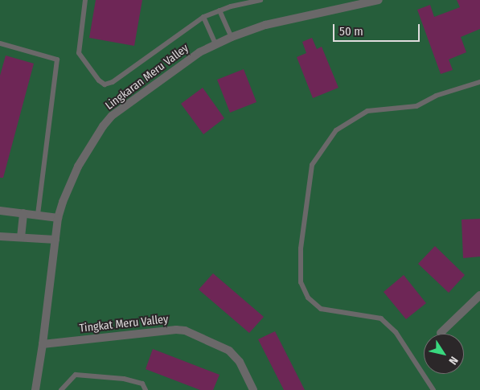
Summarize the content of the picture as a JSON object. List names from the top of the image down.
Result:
{
  "streets": {
    "street": ["Lingkaran Meru Valley", "Tingkat Meru Valley"]
  },
  "crossings": [
    ["Lingkaran Meru Valley", "Tingkat Meru Valley"]
  ],
  "scale_bar": "50 m",
  "north": "bottom right"
}
